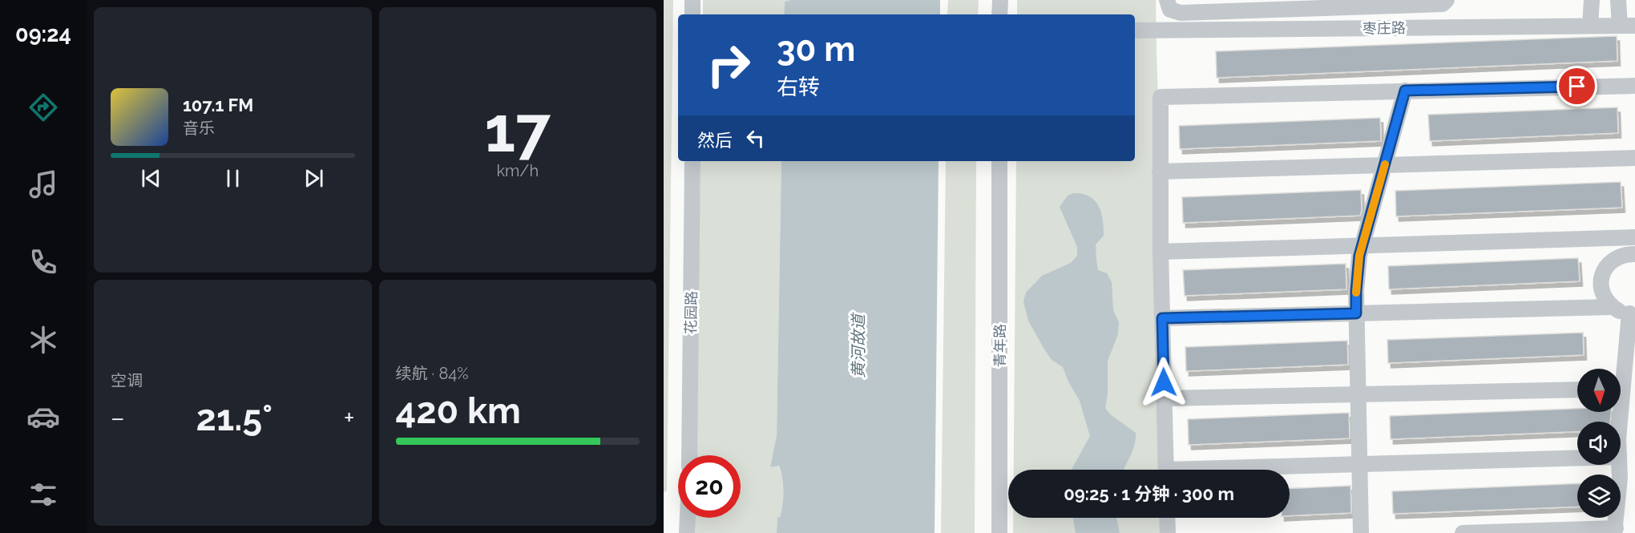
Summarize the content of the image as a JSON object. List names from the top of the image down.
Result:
{
  "streets": {
    "street": ["枣庄路", "花园路", "青年路"]
  },
  "water": ["黄河故道"],
  "north": "bottom",
  "page": {
    "tabs": "09:24",
    "tile": [
      ["17", "km/h"],
      "空调",
      ["续航 · 84%", "420 km"]
    ],
    "turn": ["30 m", "右转"],
    "song": ["107.1 FM", "音乐"],
    "then": "然后",
    "heat": ["−", "21.5°", "+"],
    "limit": "20",
    "trip": "09:25 · 1 分钟 · 300 m"
  }
}
